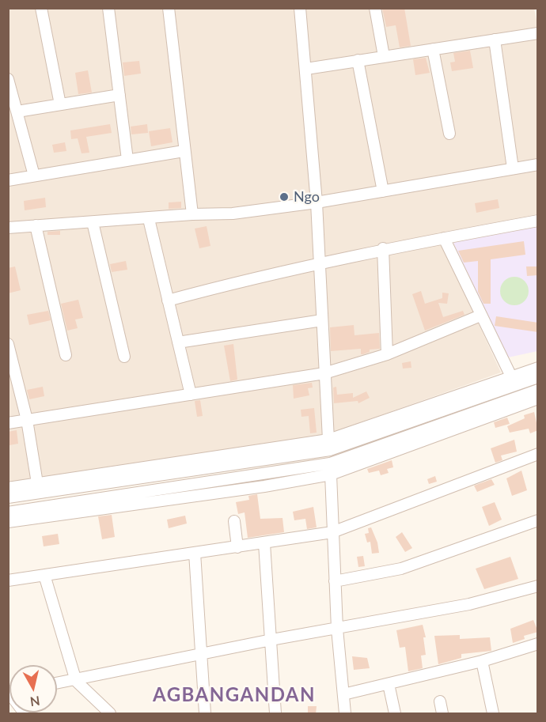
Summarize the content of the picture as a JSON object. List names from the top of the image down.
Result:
{
  "districts": ["AGBANGANDAN"],
  "places": ["Ngo"],
  "north": "bottom"
}
